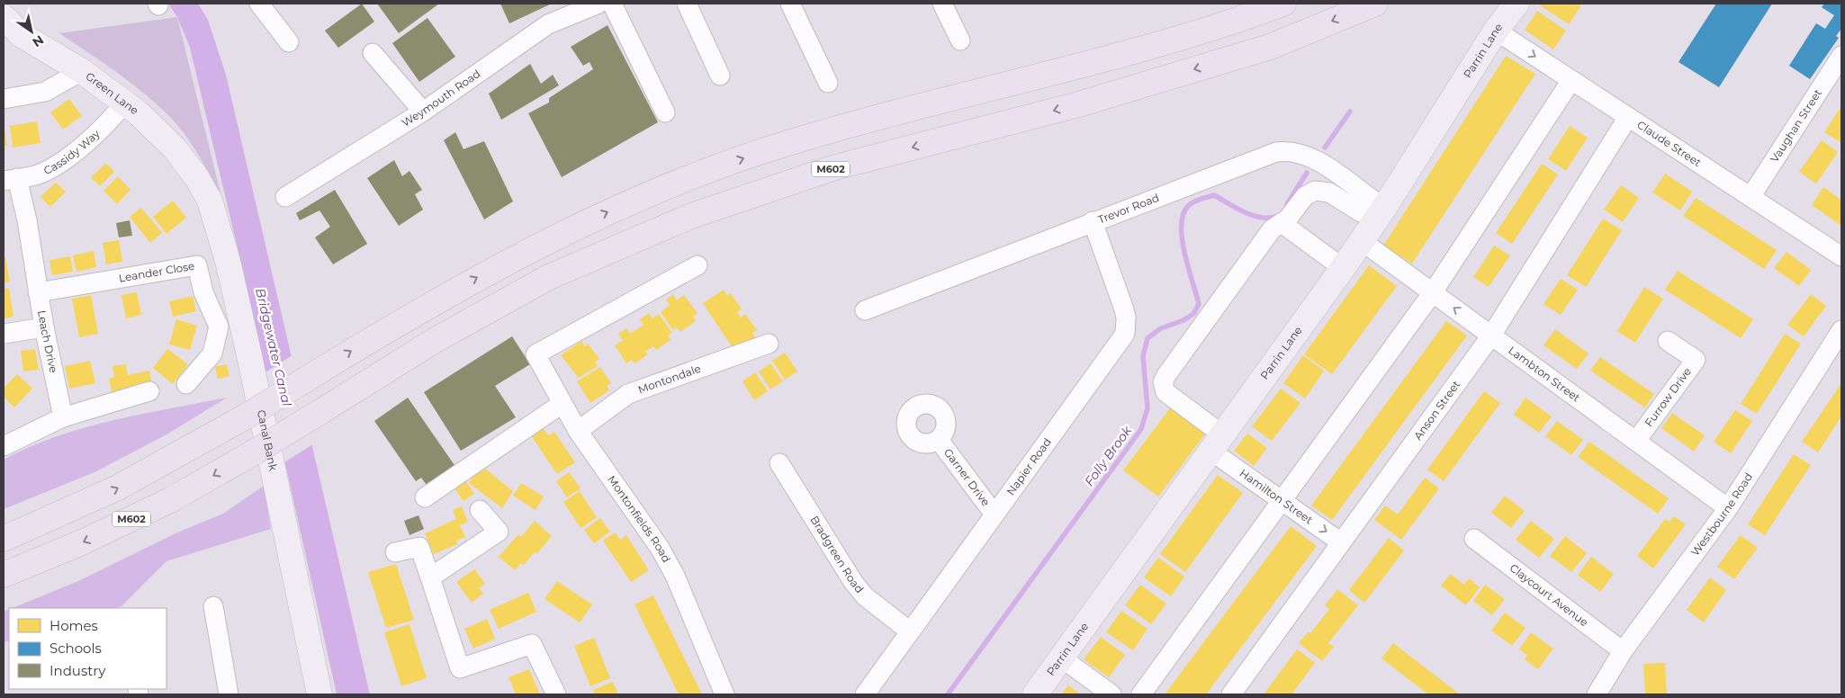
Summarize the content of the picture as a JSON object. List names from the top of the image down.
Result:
{
  "streets": {
    "highway": ["M602"],
    "main road": ["Parrin Lane", "Green Lane", "Canal Bank"],
    "street": [
      "Weymouth Road",
      "Vaughan Street",
      "Claude Street",
      "Cassidy Way",
      "Trevor Road",
      "Leander Close",
      "Leach Drive",
      "Lambton Street",
      "Montondale",
      "Furrow Drive",
      "Anson Street",
      "Napier Road",
      "Garner Drive",
      "Hamilton Street",
      "Westbourne Road",
      "Montonfields Road",
      "Bradgreen Road",
      "Claycourt Avenue"
    ]
  },
  "crossings": [
    ["Parrin Lane", "Claude Street"],
    ["Parrin Lane", "Trevor Road"],
    ["Parrin Lane", "Lambton Street"],
    ["Parrin Lane", "Hamilton Street"],
    ["Green Lane", "Cassidy Way"],
    ["Green Lane", "Canal Bank"],
    ["Vaughan Street", "Claude Street"],
    ["Claude Street", "Anson Street"],
    ["Cassidy Way", "Leach Drive"],
    ["Trevor Road", "Napier Road"],
    ["Leander Close", "Leach Drive"],
    ["Lambton Street", "Furrow Drive"],
    ["Lambton Street", "Anson Street"],
    ["Lambton Street", "Westbourne Road"],
    ["Montondale", "Montonfields Road"],
    ["Anson Street", "Hamilton Street"],
    ["Napier Road", "Garner Drive"],
    ["Napier Road", "Bradgreen Road"],
    ["Westbourne Road", "Claycourt Avenue"]
  ],
  "water": ["Bridgewater Canal", "Folly Brook"],
  "legend": ["Homes", "Schools", "Industry"],
  "north": "bottom right"
}
